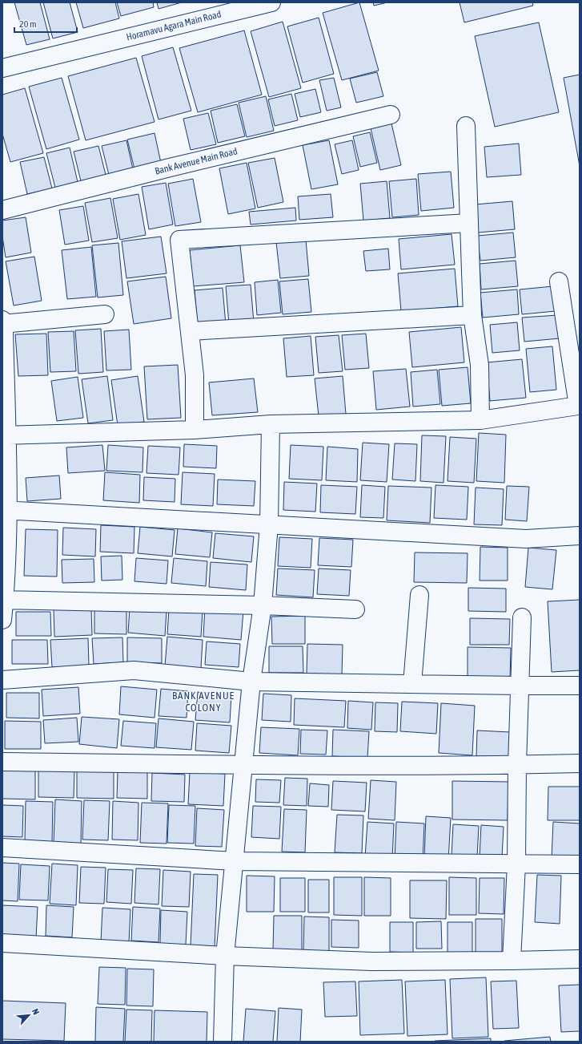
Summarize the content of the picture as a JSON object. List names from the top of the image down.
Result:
{
  "streets": {
    "street": ["Horamavu Agara Main Road", "Bank Avenue Main Road"]
  },
  "districts": ["BANK AVENUE COLONY"],
  "scale_bar": "20 m",
  "north": "top right"
}
